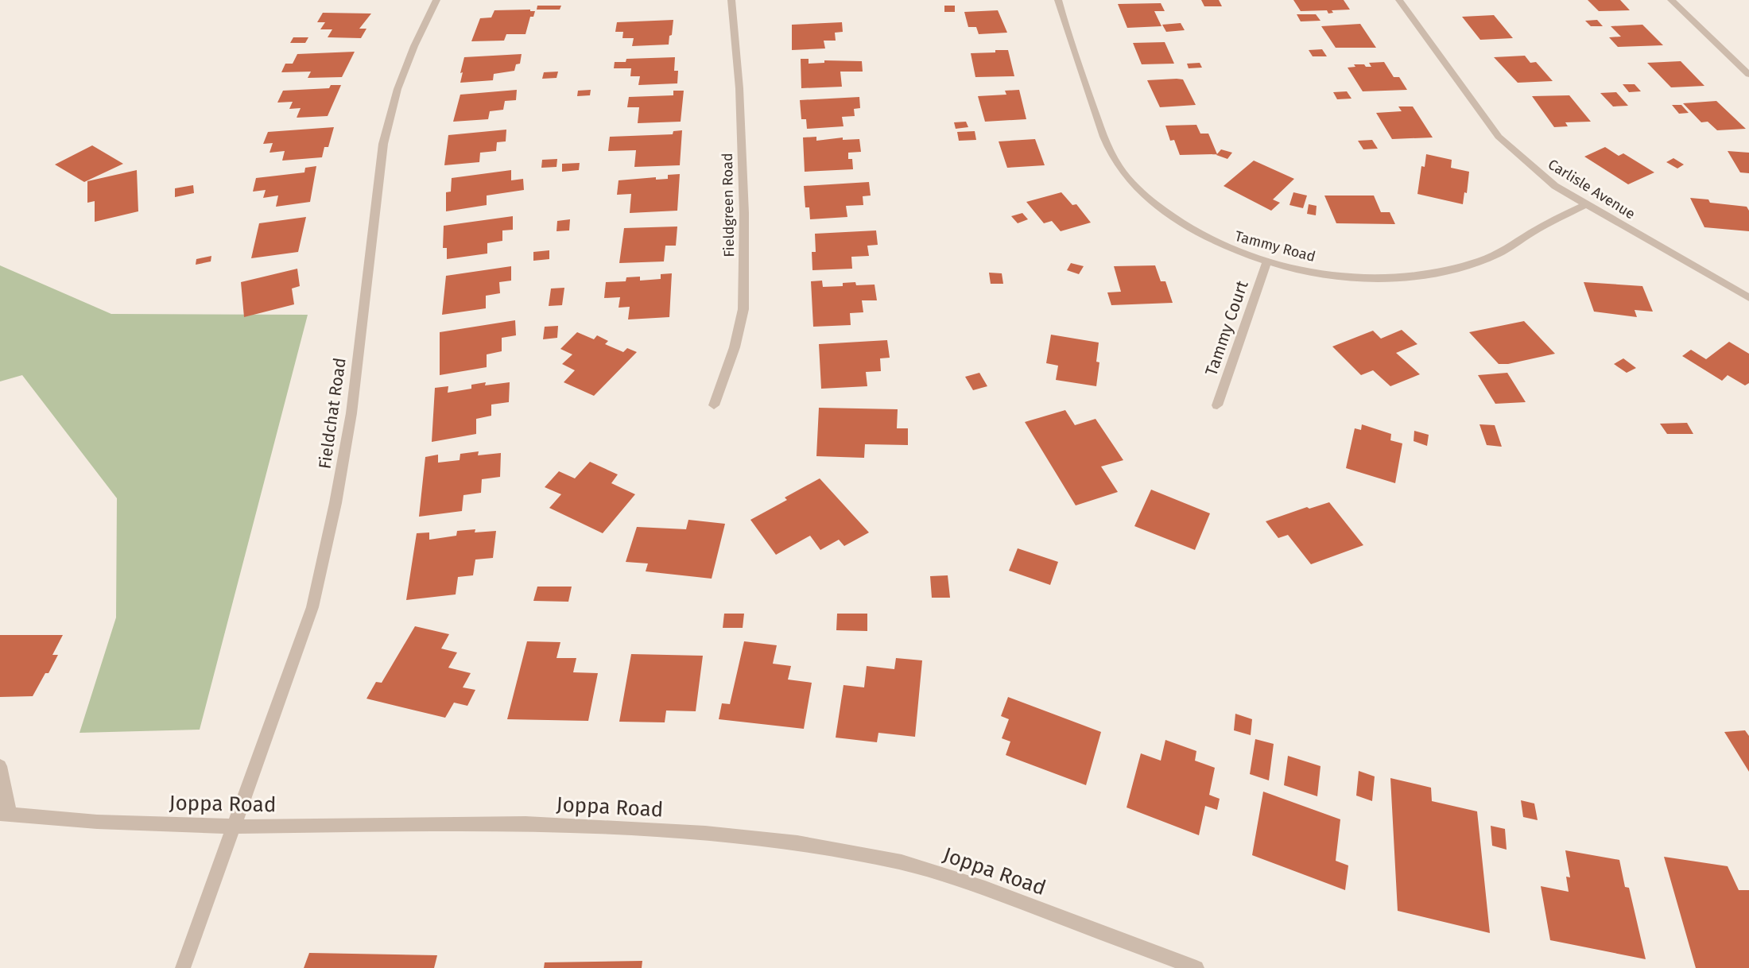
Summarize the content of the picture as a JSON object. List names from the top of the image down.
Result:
{
  "streets": {
    "street": [
      "Carlisle Avenue",
      "Fieldgreen Road",
      "Tammy Road",
      "Tammy Court",
      "Fieldchat Road",
      "Joppa Road"
    ]
  },
  "crossings": [
    ["Carlisle Avenue", "Tammy Road"],
    ["Tammy Road", "Tammy Court"],
    ["Fieldchat Road", "Joppa Road"]
  ]
}
